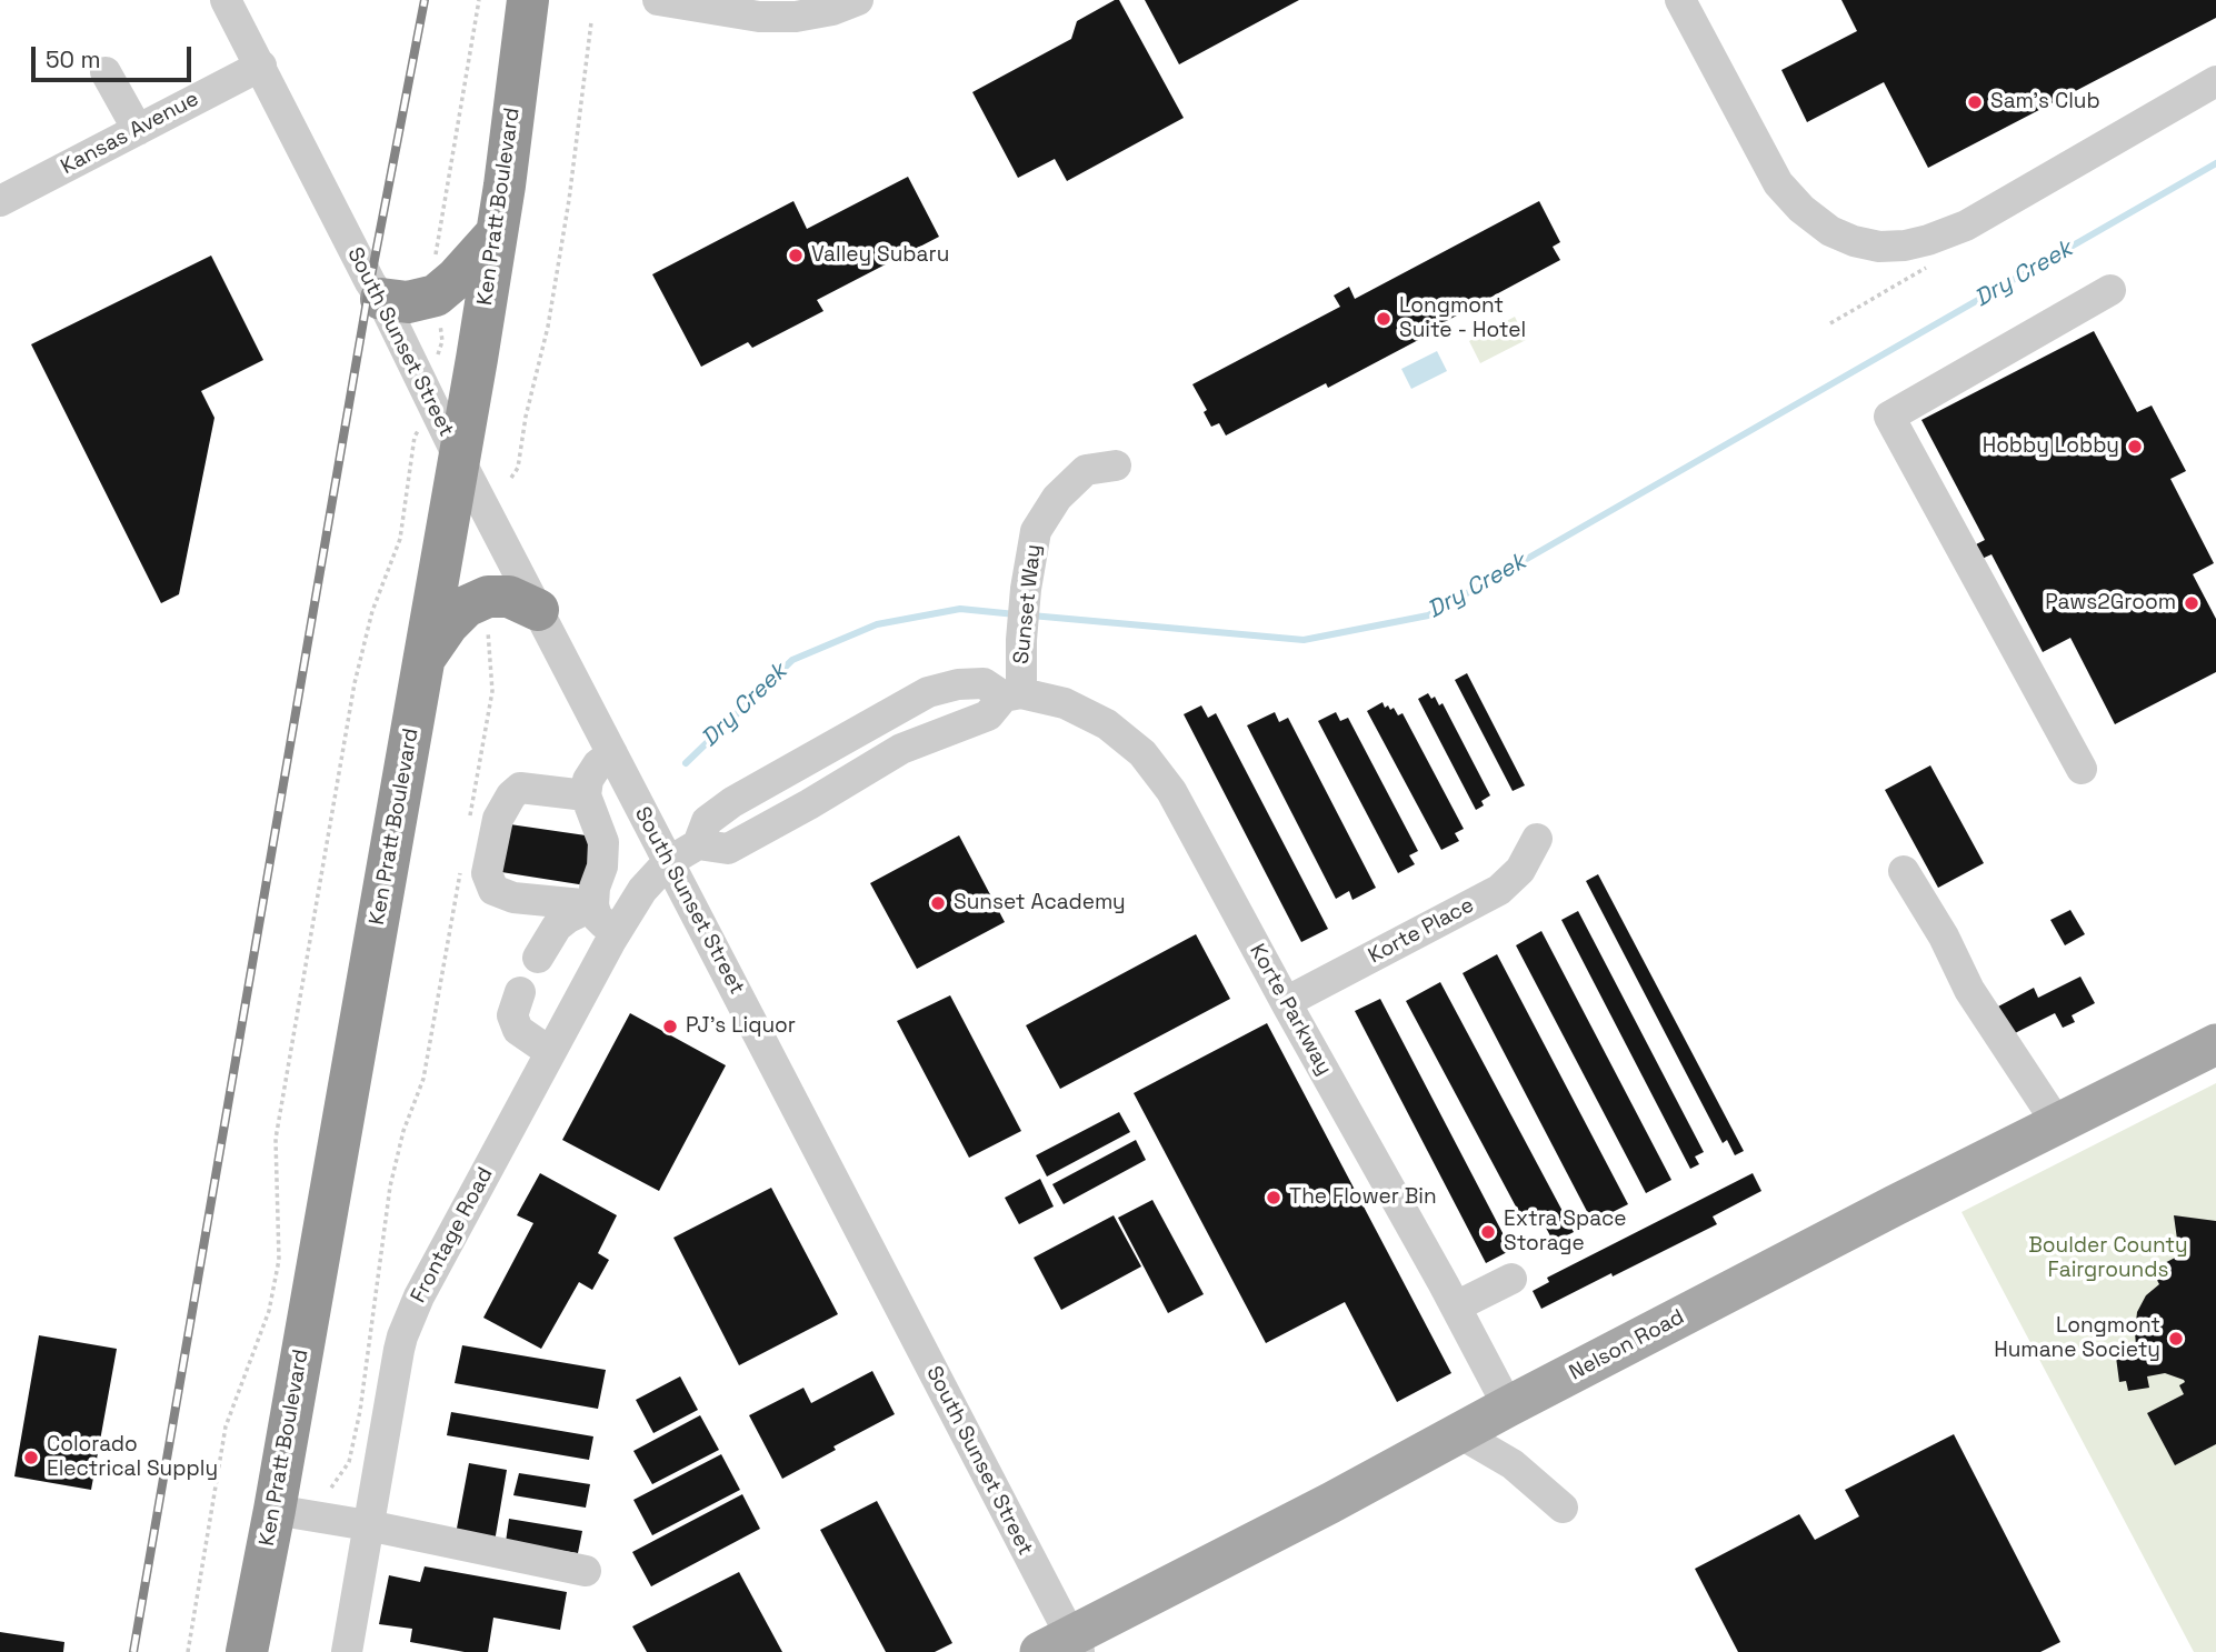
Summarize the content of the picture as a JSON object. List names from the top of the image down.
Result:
{
  "streets": {
    "highway": ["Ken Pratt Boulevard"],
    "main road": ["Nelson Road"],
    "street": [
      "Kansas Avenue",
      "South Sunset Street",
      "Sunset Way",
      "Korte Place",
      "Korte Parkway",
      "Frontage Road"
    ]
  },
  "crossings": [
    ["Kansas Avenue", "South Sunset Street"],
    ["Ken Pratt Boulevard", "South Sunset Street"],
    ["South Sunset Street", "Korte Parkway"],
    ["South Sunset Street", "Frontage Road"],
    ["South Sunset Street", "Nelson Road"],
    ["Sunset Way", "Korte Parkway"],
    ["Korte Place", "Korte Parkway"],
    ["Korte Parkway", "Frontage Road"],
    ["Korte Parkway", "Nelson Road"]
  ],
  "water": ["Dry Creek"],
  "parks": ["Boulder County Fairgrounds"],
  "places": [
    "Sam's Club",
    "Valley Subaru",
    "Longmont Suite - Hotel",
    "Hobby Lobby",
    "Paws2Groom",
    "Sunset Academy",
    "PJ's Liquor",
    "The Flower Bin",
    "Extra Space Storage",
    "Longmont Humane Society",
    "Colorado Electrical Supply"
  ],
  "scale_bar": "50 m"
}
